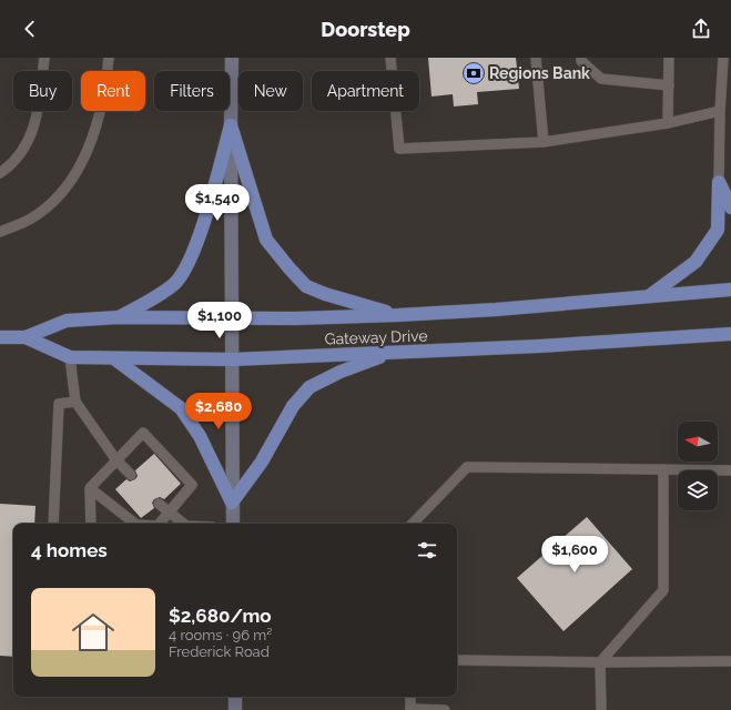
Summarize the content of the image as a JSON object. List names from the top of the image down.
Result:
{
  "streets": {
    "highway": ["Gateway Drive"]
  },
  "places": {
    "bank": ["Regions Bank"]
  },
  "north": "left",
  "page": {
    "header": "Doorstep",
    "chip": [
      "Buy",
      "Rent",
      "Filters",
      "New",
      "Apartment"
    ],
    "price": [
      "$1,540",
      "$1,100",
      "$2,680",
      "$1,600"
    ],
    "heading": "4 homes",
    "list": [
      {
        "name": "$2,680/mo",
        "note": "4 rooms · 96 m² · Frederick Road"
      }
    ]
  }
}
